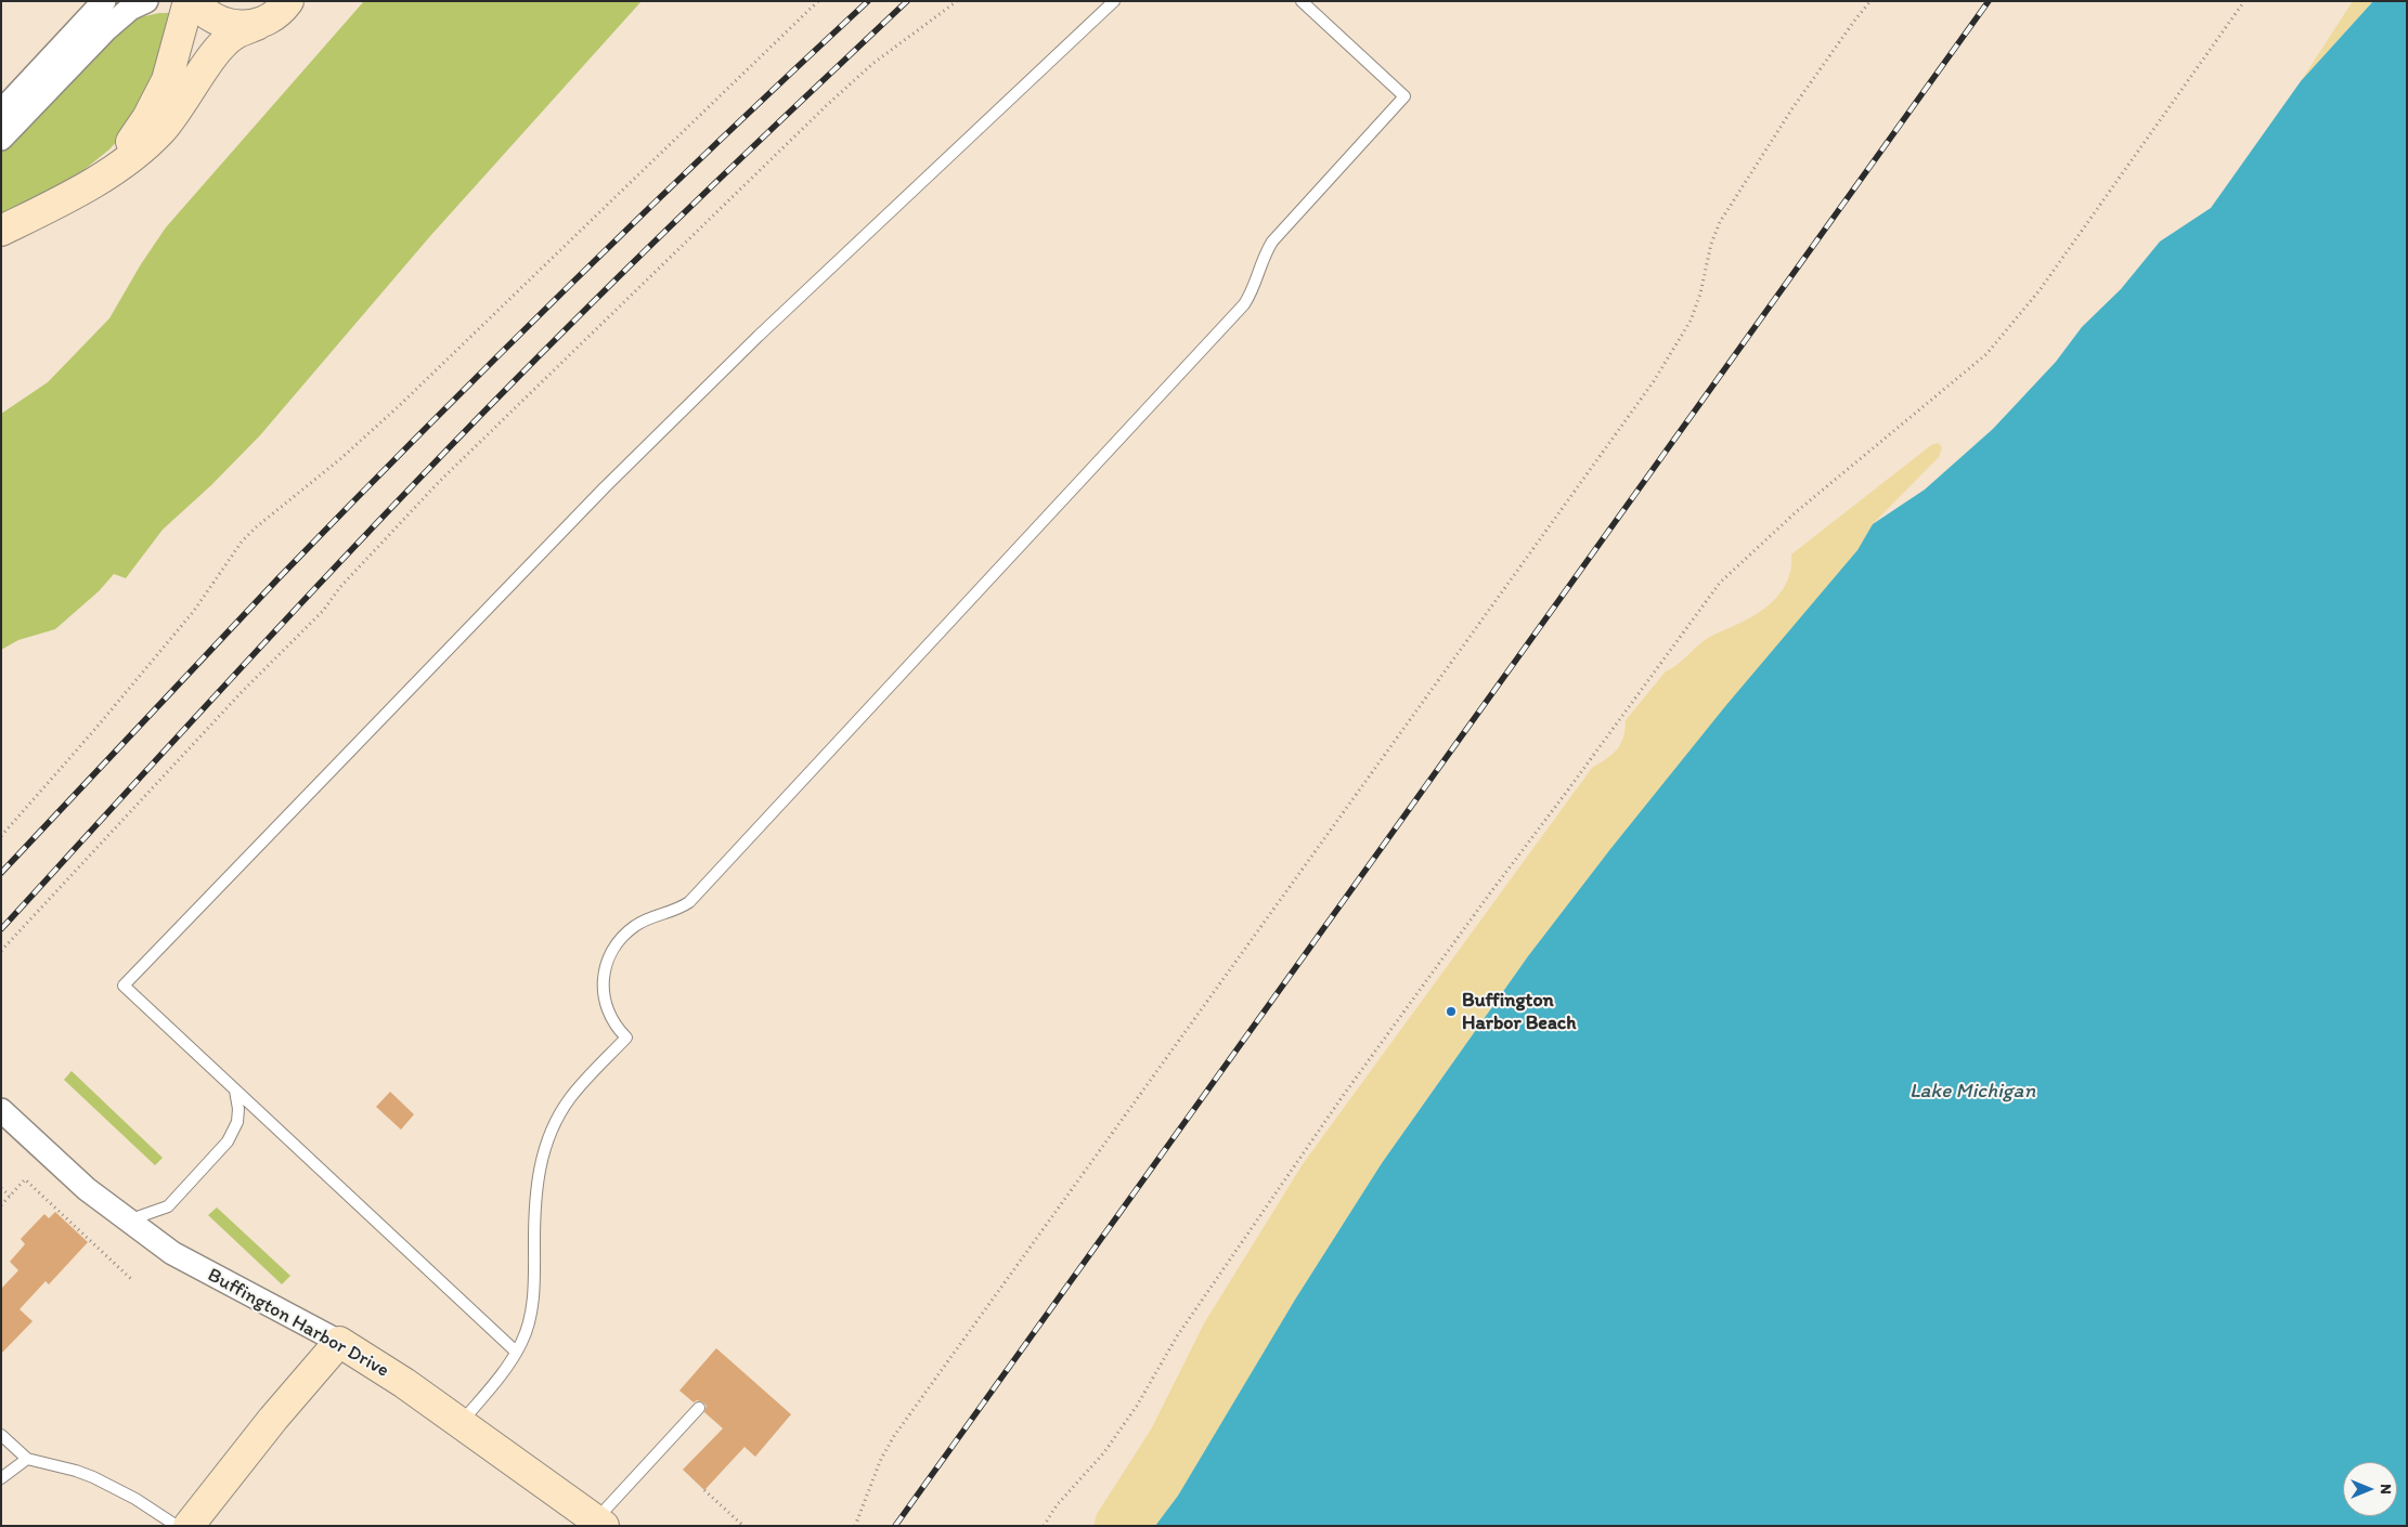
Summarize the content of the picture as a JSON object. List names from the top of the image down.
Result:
{
  "streets": {
    "street": ["Buffington Harbor Drive"]
  },
  "water": ["Lake Michigan"],
  "places": ["Buffington Harbor Beach"],
  "north": "right"
}
